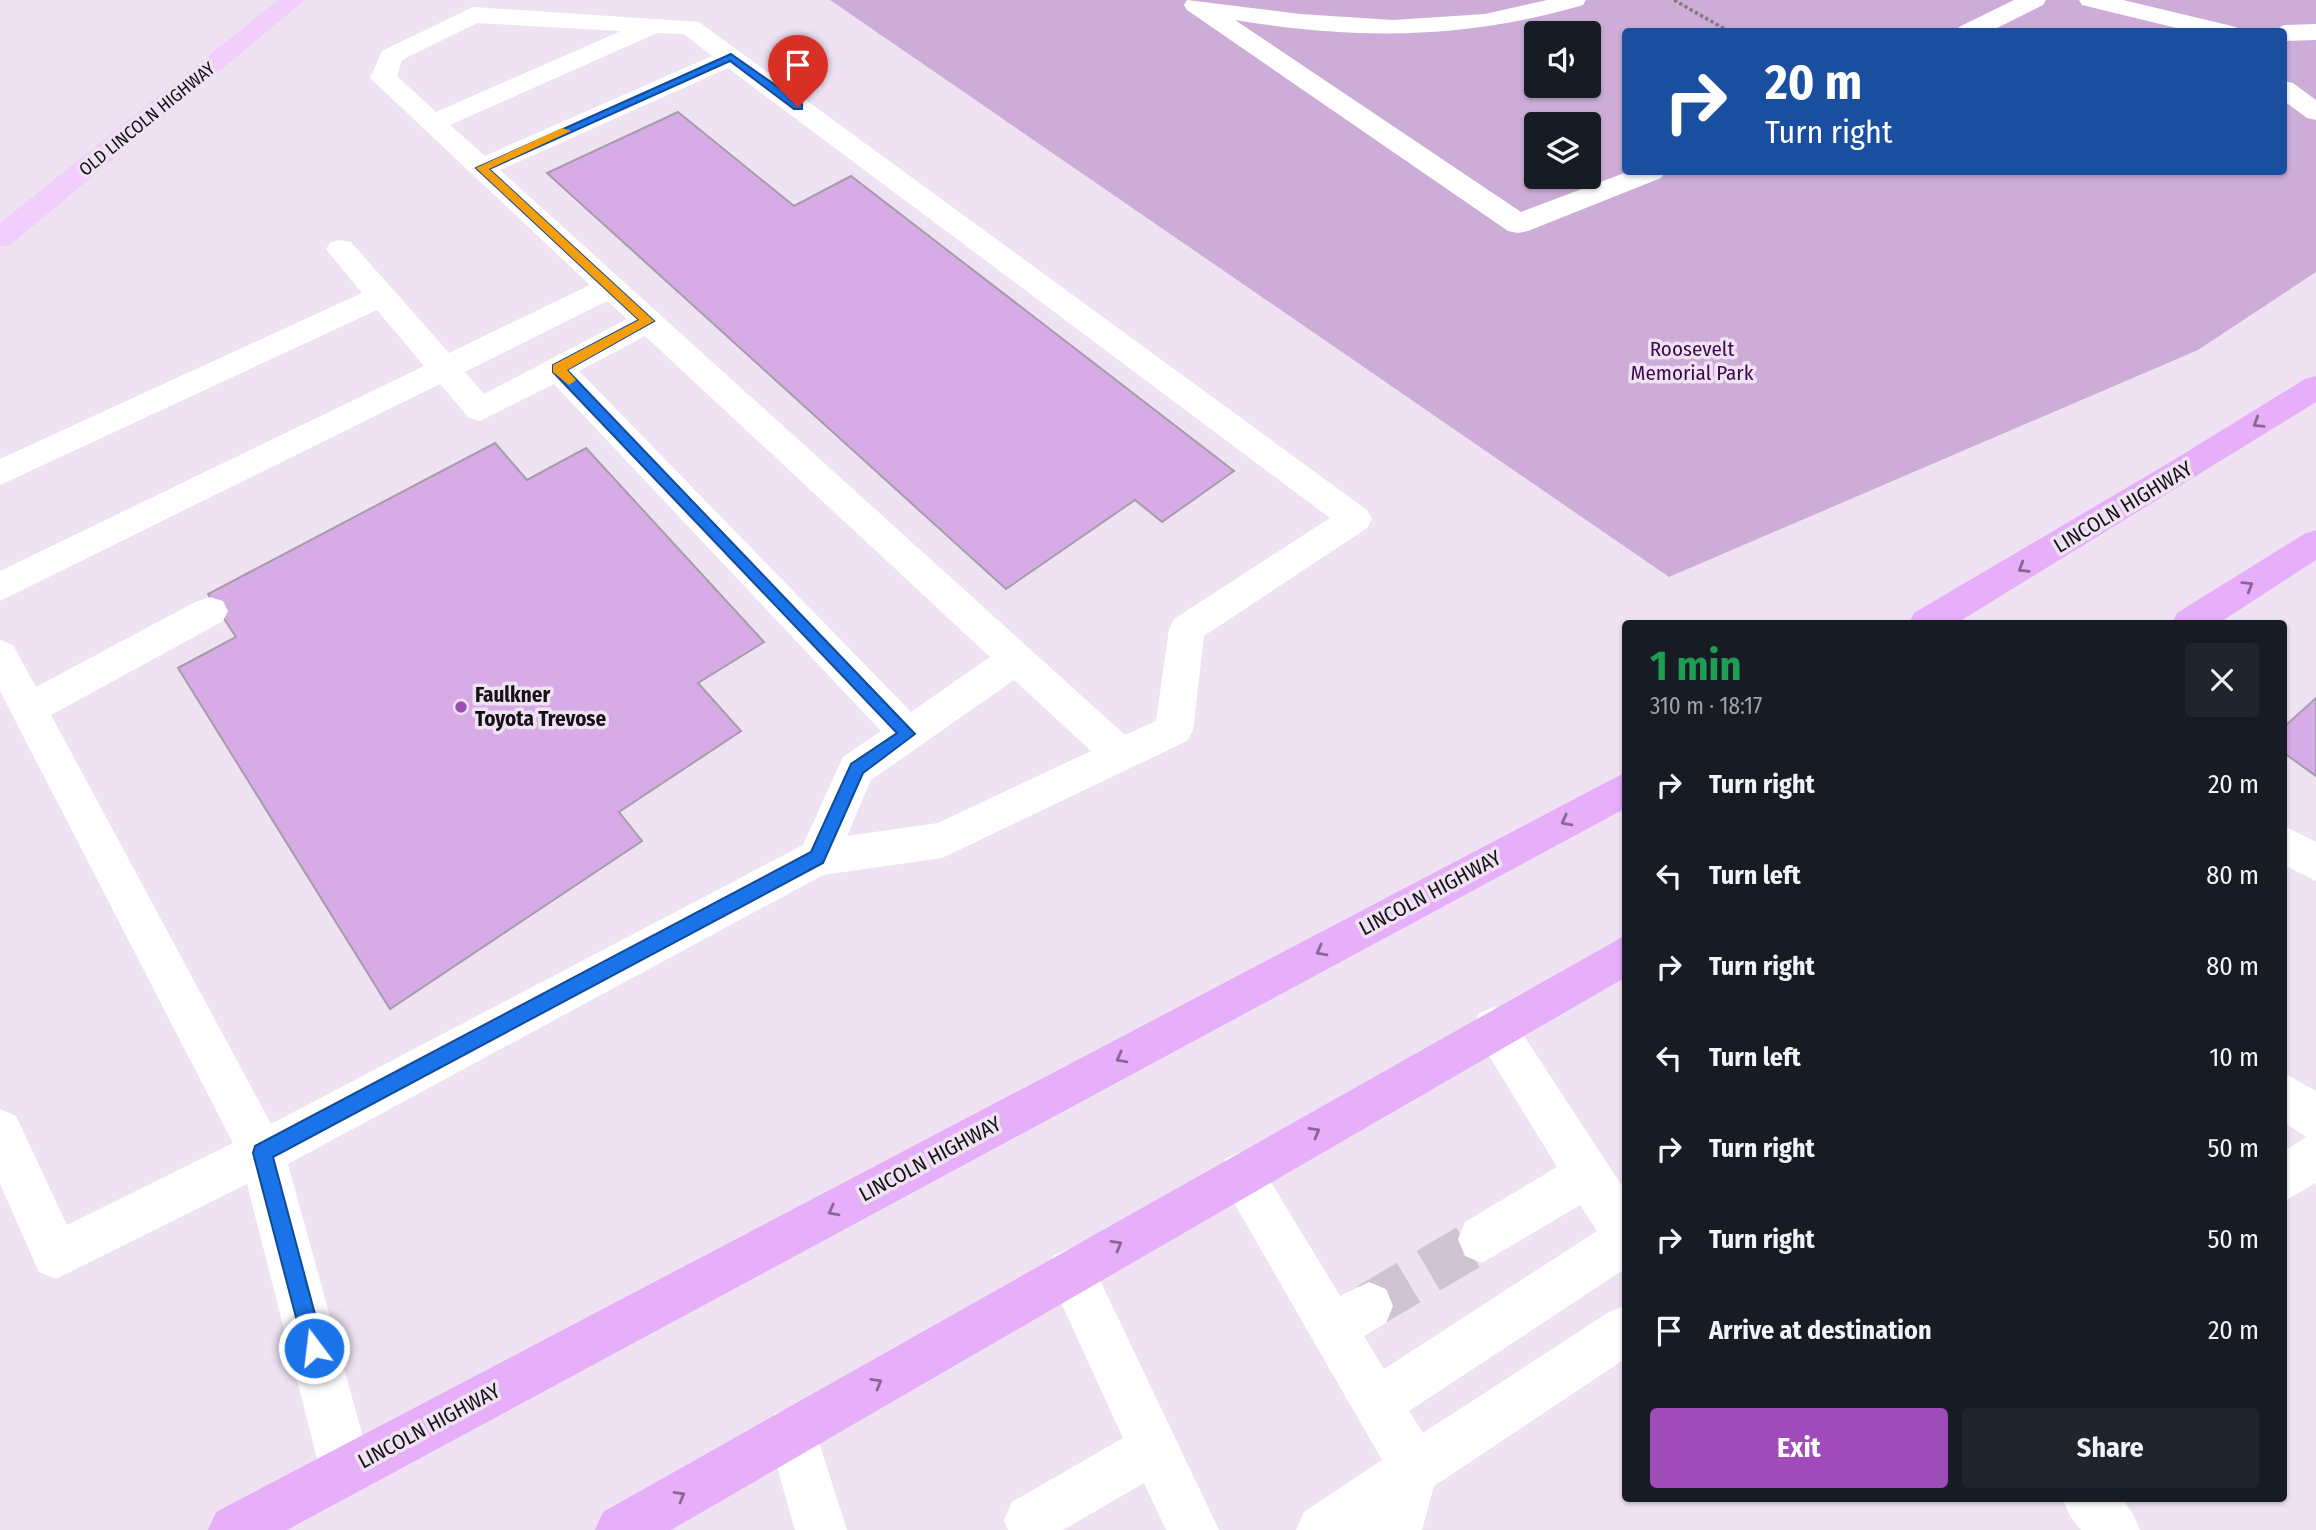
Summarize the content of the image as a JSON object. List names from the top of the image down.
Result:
{
  "streets": {
    "highway": ["LINCOLN HIGHWAY"],
    "main road": ["OLD LINCOLN HIGHWAY"]
  },
  "parks": ["Roosevelt Memorial Park"],
  "places": ["Faulkner Toyota Trevose"],
  "page": {
    "turn": ["20 m", "Turn right"],
    "heading": ["1 min", "310 m · 18:17"],
    "list": [
      {
        "name": "Turn right",
        "value": "20 m"
      },
      {
        "name": "Turn left",
        "value": "80 m"
      },
      {
        "name": "Turn right",
        "value": "80 m"
      },
      {
        "name": "Turn left",
        "value": "10 m"
      },
      {
        "name": "Turn right",
        "value": "50 m"
      },
      {
        "name": "Turn right",
        "value": "50 m"
      },
      {
        "name": "Arrive at destination",
        "value": "20 m"
      }
    ],
    "buttons": ["Exit", "Share"]
  }
}
